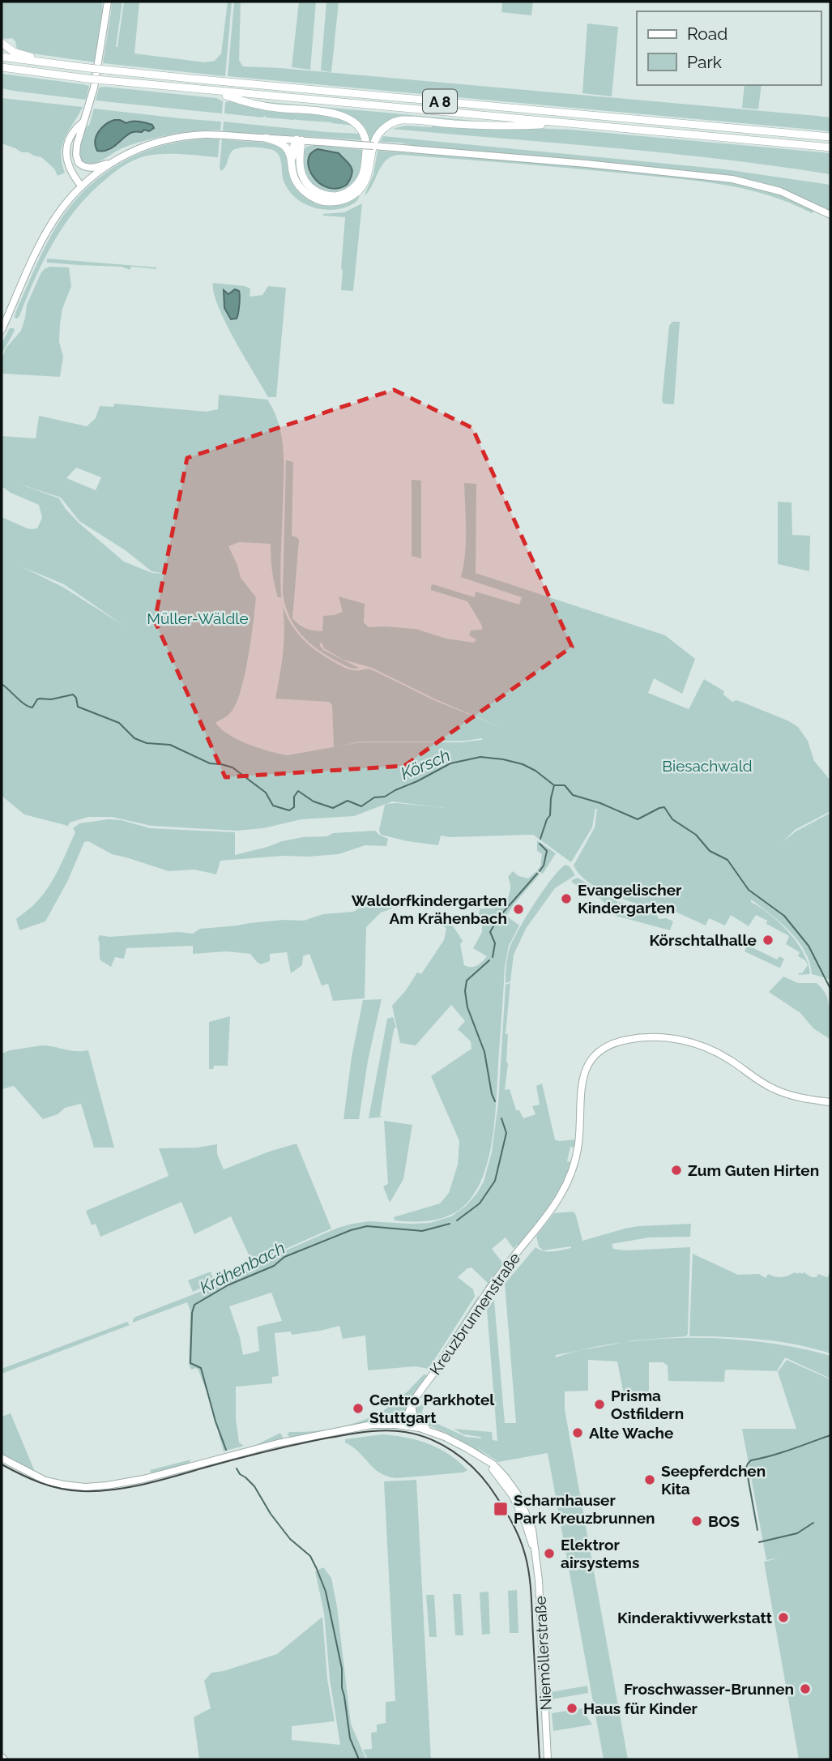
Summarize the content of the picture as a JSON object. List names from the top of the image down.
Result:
{
  "streets": {
    "highway": ["A 8"],
    "main road": ["Kreuzbrunnenstraße", "Niemöllerstraße"]
  },
  "crossings": [
    ["Kreuzbrunnenstraße", "Niemöllerstraße"]
  ],
  "water": ["Körsch", "Krähenbach"],
  "parks": ["Müller-Wäldle", "Biesachwald"],
  "places": {
    "other": [
      "Evangelischer Kindergarten",
      "Waldorfkindergarten Am Krähenbach",
      "Körschtalhalle",
      "Zum Guten Hirten",
      "Prisma Ostfildern",
      "Centro Parkhotel Stuttgart",
      "Alte Wache",
      "Seepferdchen Kita",
      "BOS",
      "Elektror airsystems",
      "Kinderaktivwerkstatt",
      "Froschwasser-Brunnen",
      "Haus für Kinder"
    ],
    "transit": ["Scharnhauser Park Kreuzbrunnen"]
  },
  "legend": ["Road", "Park"]
}
